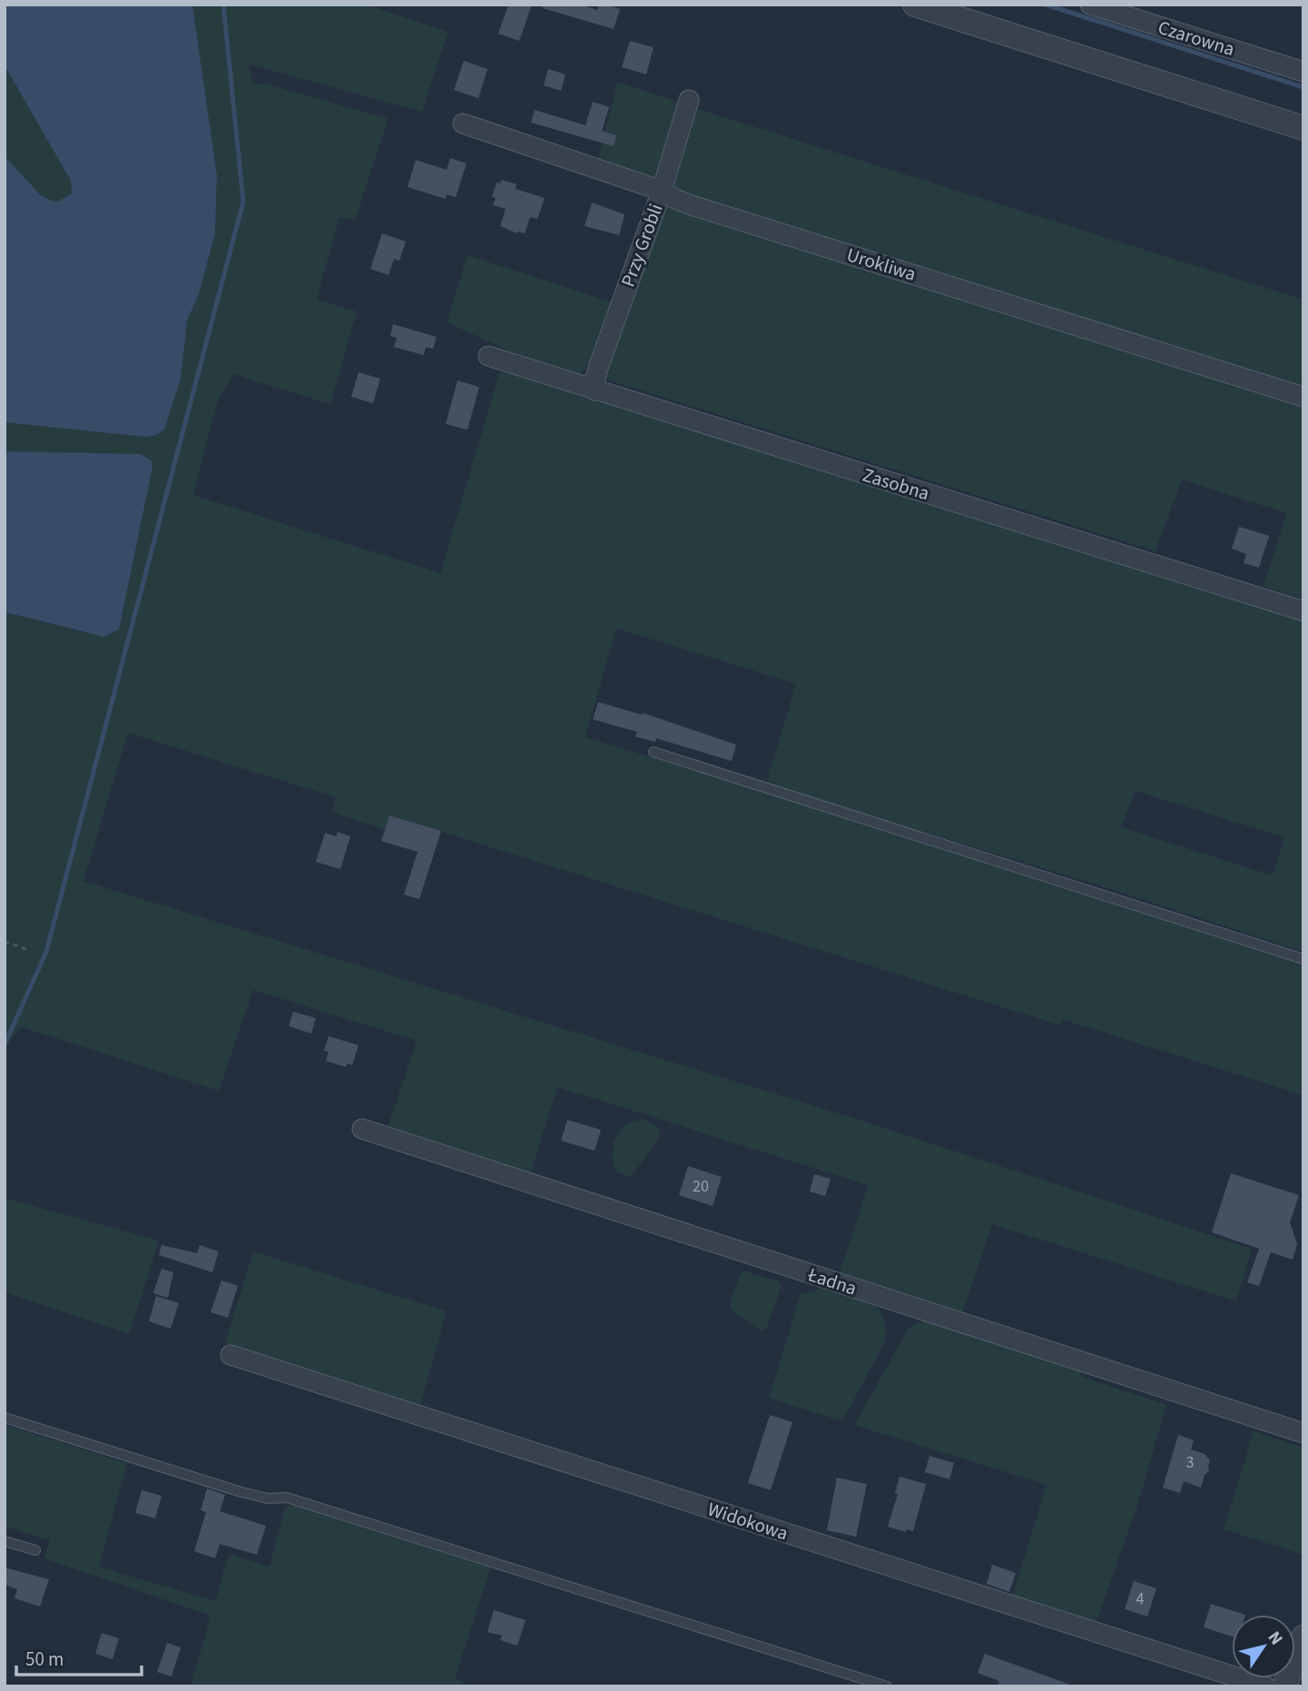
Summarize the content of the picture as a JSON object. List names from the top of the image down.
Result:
{
  "streets": {
    "street": [
      "Czarowna",
      "Przy Grobli",
      "Urokliwa",
      "Zasobna",
      "Ładna",
      "Widokowa"
    ]
  },
  "crossings": [
    ["Przy Grobli", "Urokliwa"],
    ["Przy Grobli", "Zasobna"]
  ],
  "house_numbers": ["20", "3", "4"],
  "scale_bar": "50 m",
  "north": "top right"
}
